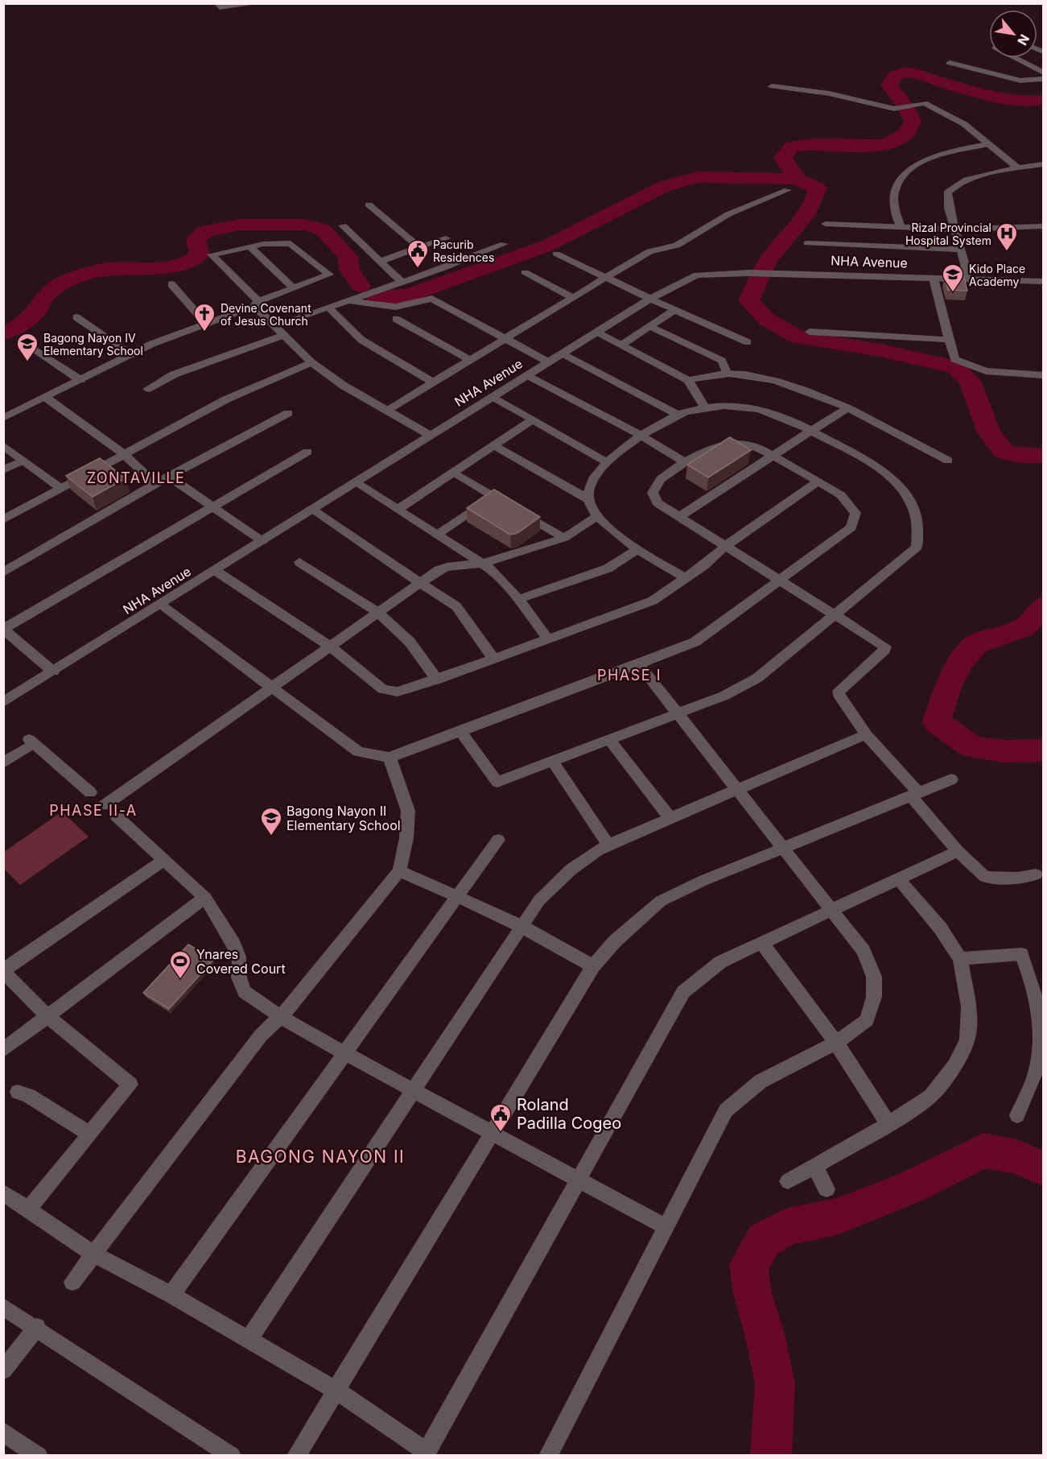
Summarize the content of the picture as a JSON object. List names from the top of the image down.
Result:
{
  "streets": {
    "street": ["NHA Avenue"]
  },
  "districts": [
    "ZONTAVILLE",
    "PHASE I",
    "PHASE II-A",
    "BAGONG NAYON II"
  ],
  "places": {
    "hospital": ["Rizal Provincial Hospital System"],
    "public building": ["Pacurib Residences", "Roland Padilla Cogeo"],
    "school or university": ["Kido Place Academy", "Bagong Nayon IV Elementary School", "Bagong Nayon II Elementary School"],
    "church": ["Devine Covenant of Jesus Church"],
    "sports": ["Ynares Covered Court"]
  },
  "north": "bottom right"
}
